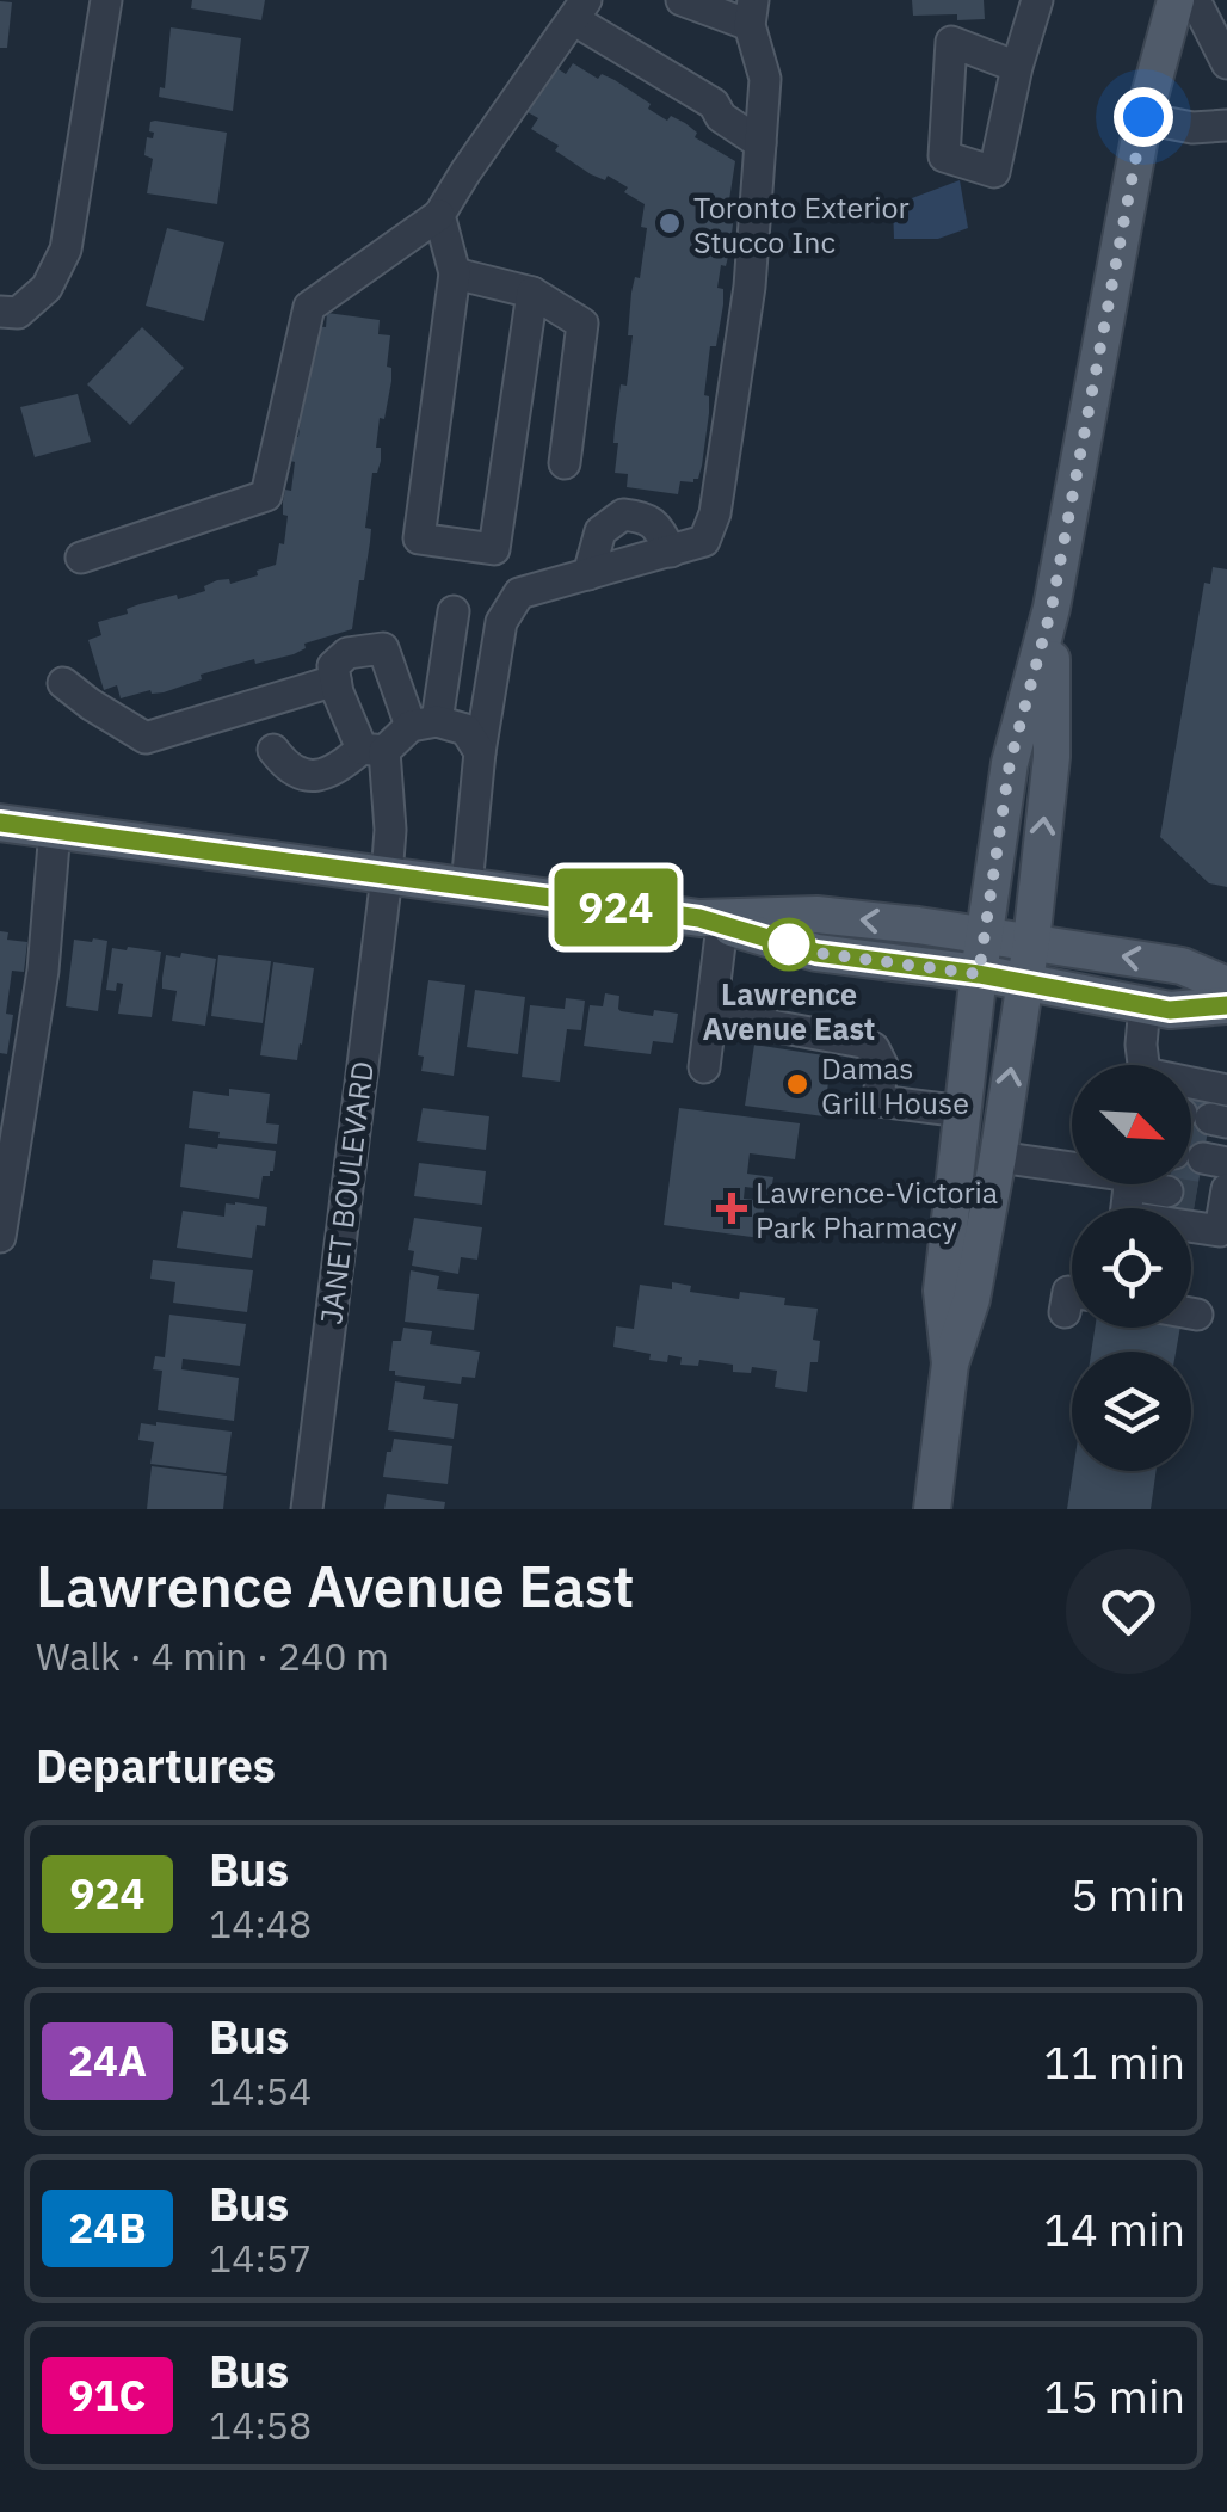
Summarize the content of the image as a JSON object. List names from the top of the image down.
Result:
{
  "streets": {
    "street": ["JANET BOULEVARD"]
  },
  "places": {
    "other": ["Toronto Exterior Stucco Inc", "Lawrence Avenue East", "Damas Grill House"],
    "health": ["Lawrence-Victoria Park Pharmacy"]
  },
  "lines": ["bus line 924"],
  "north": "bottom right",
  "page": {
    "on_map": "924",
    "heading": [
      ["Lawrence Avenue East", "Walk · 4 min · 240 m"],
      "Departures"
    ],
    "list": [
      {
        "mark": "924",
        "name": "Bus",
        "note": "14:48",
        "value": "5 min"
      },
      {
        "mark": "24A",
        "name": "Bus",
        "note": "14:54",
        "value": "11 min"
      },
      {
        "mark": "24B",
        "name": "Bus",
        "note": "14:57",
        "value": "14 min"
      },
      {
        "mark": "91C",
        "name": "Bus",
        "note": "14:58",
        "value": "15 min"
      }
    ]
  }
}
